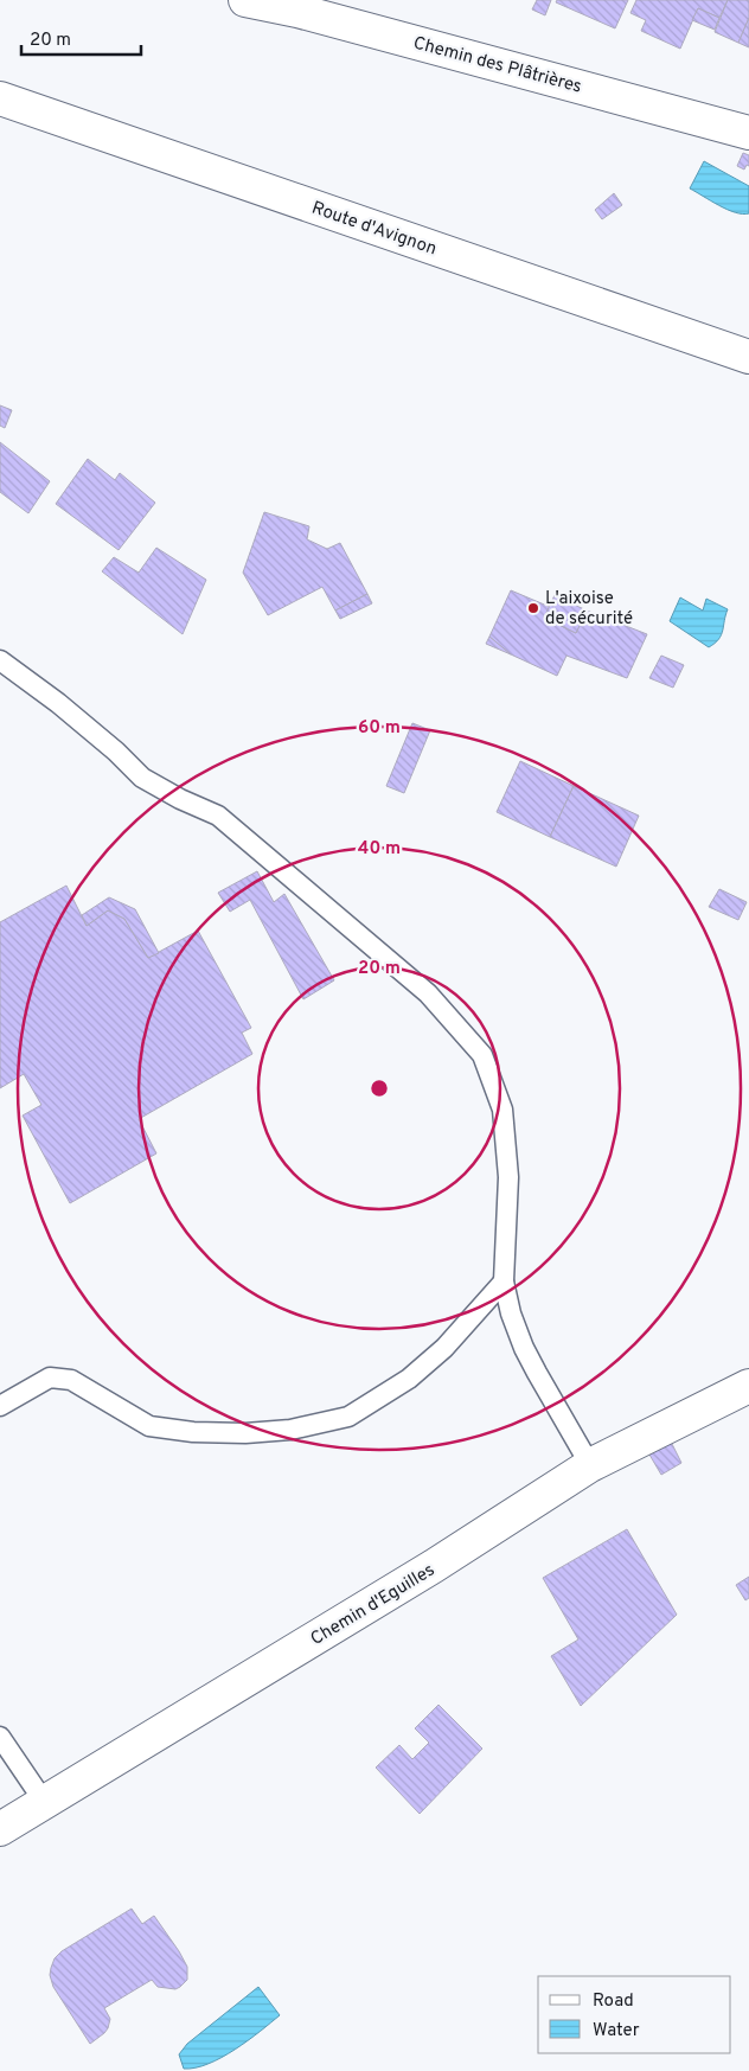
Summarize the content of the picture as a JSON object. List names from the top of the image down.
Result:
{
  "streets": {
    "street": ["Chemin des Plâtrières", "Route d'Avignon", "Chemin d'Eguilles"]
  },
  "places": ["L'aixoise de sécurité"],
  "legend": ["Road", "Water"],
  "scale_bar": "20 m",
  "rings": ["60 m", "40 m", "20 m"]
}
